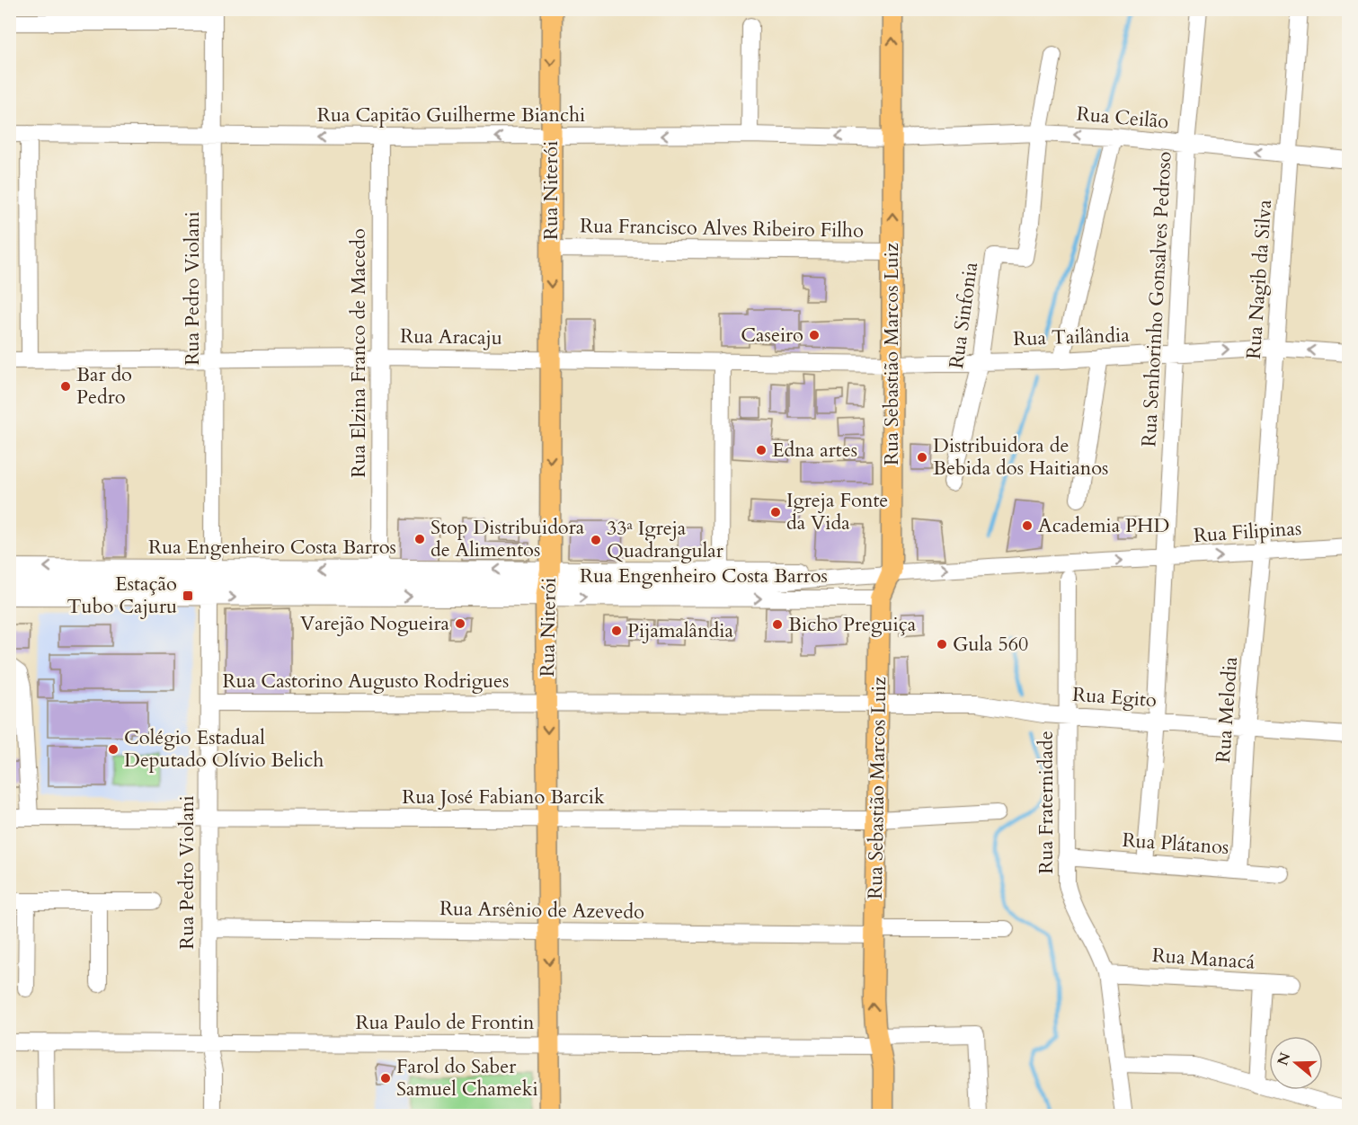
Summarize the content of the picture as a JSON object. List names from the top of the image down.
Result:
{
  "streets": {
    "main road": ["Rua Niterói", "Rua Sebastião Marcos Luiz"],
    "street": [
      "Rua Capitão Guilherme Bianchi",
      "Rua Ceilão",
      "Rua Francisco Alves Ribeiro Filho",
      "Rua Nagib da Silva",
      "Rua Pedro Violani",
      "Rua Senhorinho Gonsalves Pedroso",
      "Rua Sinfonia",
      "Rua Aracaju",
      "Rua Tailândia",
      "Rua Elzina Franco de Macedo",
      "Rua Filipinas",
      "Rua Engenheiro Costa Barros",
      "Rua Castorino Augusto Rodrigues",
      "Rua Egito",
      "Rua Melodia",
      "Rua José Fabiano Barcik",
      "Rua Fraternidade",
      "Rua Plátanos",
      "Rua Arsênio de Azevedo",
      "Rua Manacá",
      "Rua Paulo de Frontin"
    ]
  },
  "crossings": [
    ["Rua Capitão Guilherme Bianchi", "Rua Ceilão"],
    ["Rua Capitão Guilherme Bianchi", "Rua Niterói"],
    ["Rua Capitão Guilherme Bianchi", "Rua Pedro Violani"],
    ["Rua Capitão Guilherme Bianchi", "Rua Elzina Franco de Macedo"],
    ["Rua Capitão Guilherme Bianchi", "Rua Sebastião Marcos Luiz"],
    ["Rua Ceilão", "Rua Nagib da Silva"],
    ["Rua Ceilão", "Rua Senhorinho Gonsalves Pedroso"],
    ["Rua Ceilão", "Rua Sinfonia"],
    ["Rua Ceilão", "Rua Sebastião Marcos Luiz"],
    ["Rua Niterói", "Rua Francisco Alves Ribeiro Filho"],
    ["Rua Niterói", "Rua Aracaju"],
    ["Rua Niterói", "Rua Engenheiro Costa Barros"],
    ["Rua Niterói", "Rua Castorino Augusto Rodrigues"],
    ["Rua Niterói", "Rua José Fabiano Barcik"],
    ["Rua Niterói", "Rua Arsênio de Azevedo"],
    ["Rua Niterói", "Rua Paulo de Frontin"],
    ["Rua Francisco Alves Ribeiro Filho", "Rua Sebastião Marcos Luiz"],
    ["Rua Nagib da Silva", "Rua Tailândia"],
    ["Rua Nagib da Silva", "Rua Filipinas"],
    ["Rua Nagib da Silva", "Rua Melodia"],
    ["Rua Pedro Violani", "Rua Aracaju"],
    ["Rua Pedro Violani", "Rua Engenheiro Costa Barros"],
    ["Rua Pedro Violani", "Rua Castorino Augusto Rodrigues"],
    ["Rua Pedro Violani", "Rua José Fabiano Barcik"],
    ["Rua Pedro Violani", "Rua Arsênio de Azevedo"],
    ["Rua Pedro Violani", "Rua Paulo de Frontin"],
    ["Rua Senhorinho Gonsalves Pedroso", "Rua Tailândia"],
    ["Rua Senhorinho Gonsalves Pedroso", "Rua Filipinas"],
    ["Rua Senhorinho Gonsalves Pedroso", "Rua Egito"],
    ["Rua Senhorinho Gonsalves Pedroso", "Rua Plátanos"],
    ["Rua Sinfonia", "Rua Tailândia"],
    ["Rua Aracaju", "Rua Tailândia"],
    ["Rua Aracaju", "Rua Elzina Franco de Macedo"],
    ["Rua Aracaju", "Rua Sebastião Marcos Luiz"],
    ["Rua Tailândia", "Rua Sebastião Marcos Luiz"],
    ["Rua Elzina Franco de Macedo", "Rua Engenheiro Costa Barros"],
    ["Rua Sebastião Marcos Luiz", "Rua Filipinas"],
    ["Rua Sebastião Marcos Luiz", "Rua Engenheiro Costa Barros"],
    ["Rua Sebastião Marcos Luiz", "Rua Castorino Augusto Rodrigues"],
    ["Rua Sebastião Marcos Luiz", "Rua Egito"],
    ["Rua Sebastião Marcos Luiz", "Rua José Fabiano Barcik"],
    ["Rua Sebastião Marcos Luiz", "Rua Arsênio de Azevedo"],
    ["Rua Sebastião Marcos Luiz", "Rua Paulo de Frontin"],
    ["Rua Filipinas", "Rua Engenheiro Costa Barros"],
    ["Rua Filipinas", "Rua Melodia"],
    ["Rua Castorino Augusto Rodrigues", "Rua Egito"],
    ["Rua Egito", "Rua Melodia"],
    ["Rua Egito", "Rua Fraternidade"],
    ["Rua Melodia", "Rua Plátanos"],
    ["Rua Fraternidade", "Rua Plátanos"],
    ["Rua Fraternidade", "Rua Manacá"]
  ],
  "one_way": [
    "Rua Capitão Guilherme Bianchi",
    "Rua Ceilão",
    "Rua Niterói",
    "Rua Filipinas"
  ],
  "places": {
    "other": [
      "Caseiro",
      "Bar do Pedro",
      "Edna artes",
      "Distribuidora de Bebida dos Haitianos",
      "Igreja Fonte da Vida",
      "Academia PHD",
      "Stop Distribuidora de Alimentos",
      "33ª Igreja Quadrangular",
      "Varejão Nogueira",
      "Bicho Preguiça",
      "Pijamalândia",
      "Gula 560",
      "Colégio Estadual Deputado Olívio Belich",
      "Farol do Saber Samuel Chameki"
    ],
    "transit": ["Estação Tubo Cajuru"]
  },
  "north": "left"
}
